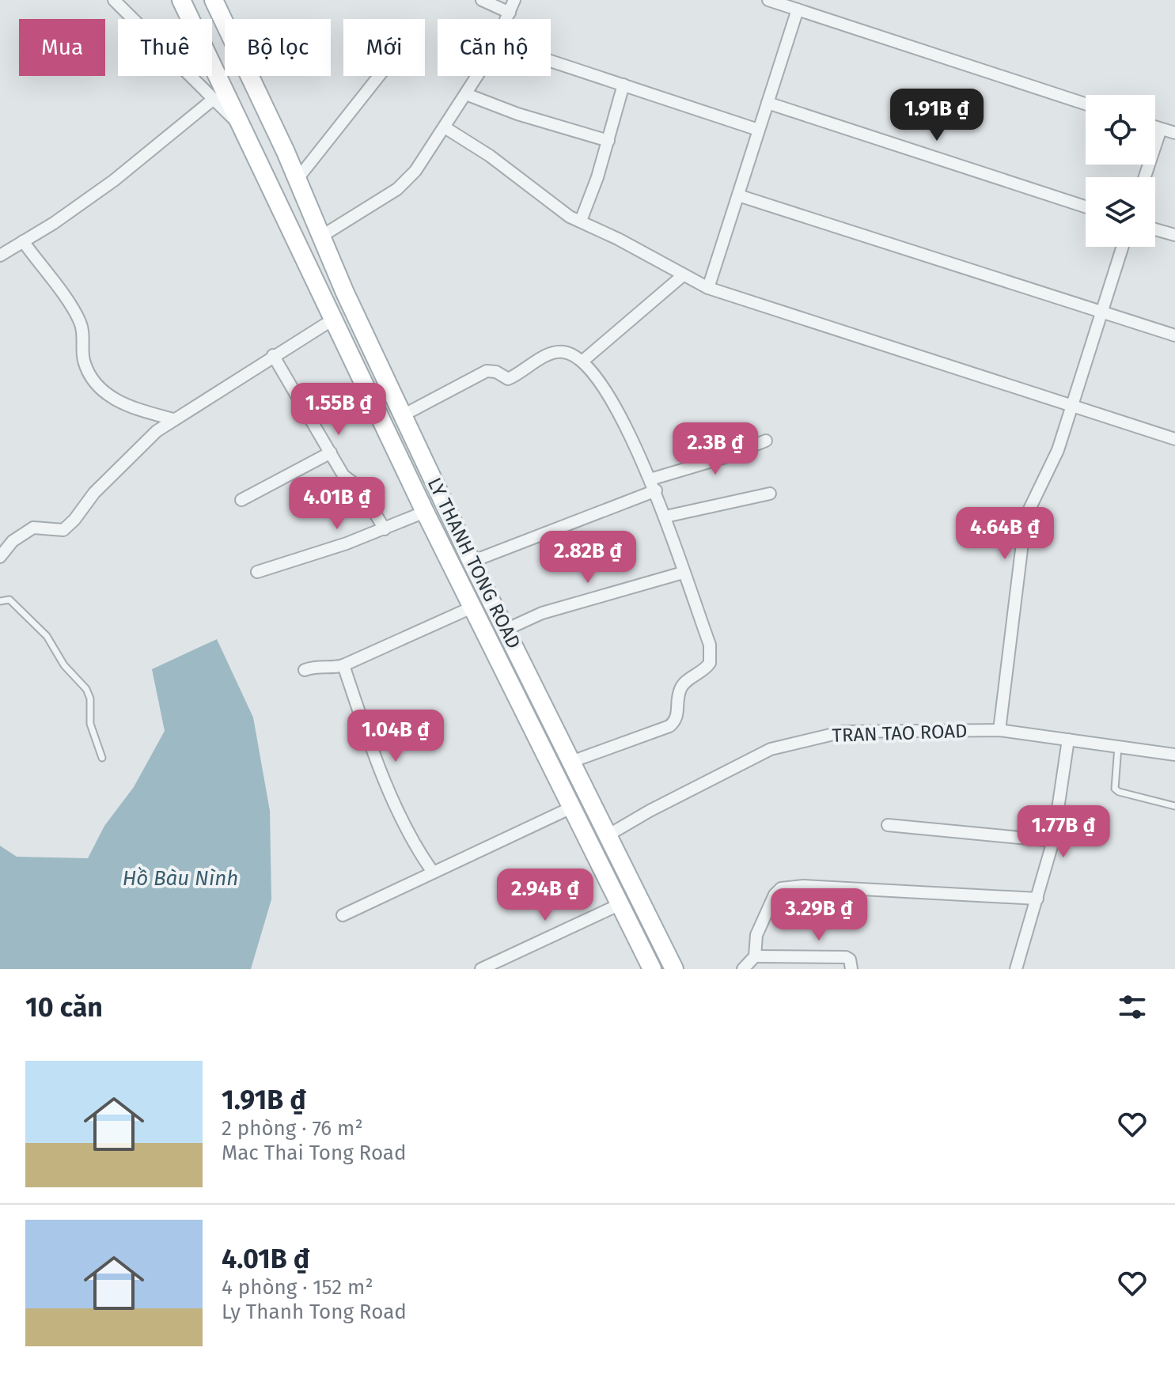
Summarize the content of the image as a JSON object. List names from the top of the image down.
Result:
{
  "streets": {
    "main road": ["LY THANH TONG ROAD"],
    "street": ["TRAN TAO ROAD"]
  },
  "crossings": [
    ["LY THANH TONG ROAD", "TRAN TAO ROAD"]
  ],
  "water": ["Hồ Bàu Nình"],
  "page": {
    "chip": [
      "Mua",
      "Thuê",
      "Bộ lọc",
      "Mới",
      "Căn hộ"
    ],
    "price": [
      "1.91B ₫",
      "1.55B ₫",
      "2.3B ₫",
      "4.01B ₫",
      "4.64B ₫",
      "2.82B ₫",
      "1.04B ₫",
      "1.77B ₫",
      "2.94B ₫",
      "3.29B ₫"
    ],
    "heading": "10 căn",
    "list": [
      {
        "name": "1.91B ₫",
        "note": "2 phòng · 76 m² · Mac Thai Tong Road"
      },
      {
        "name": "4.01B ₫",
        "note": "4 phòng · 152 m² · Ly Thanh Tong Road"
      }
    ]
  }
}
